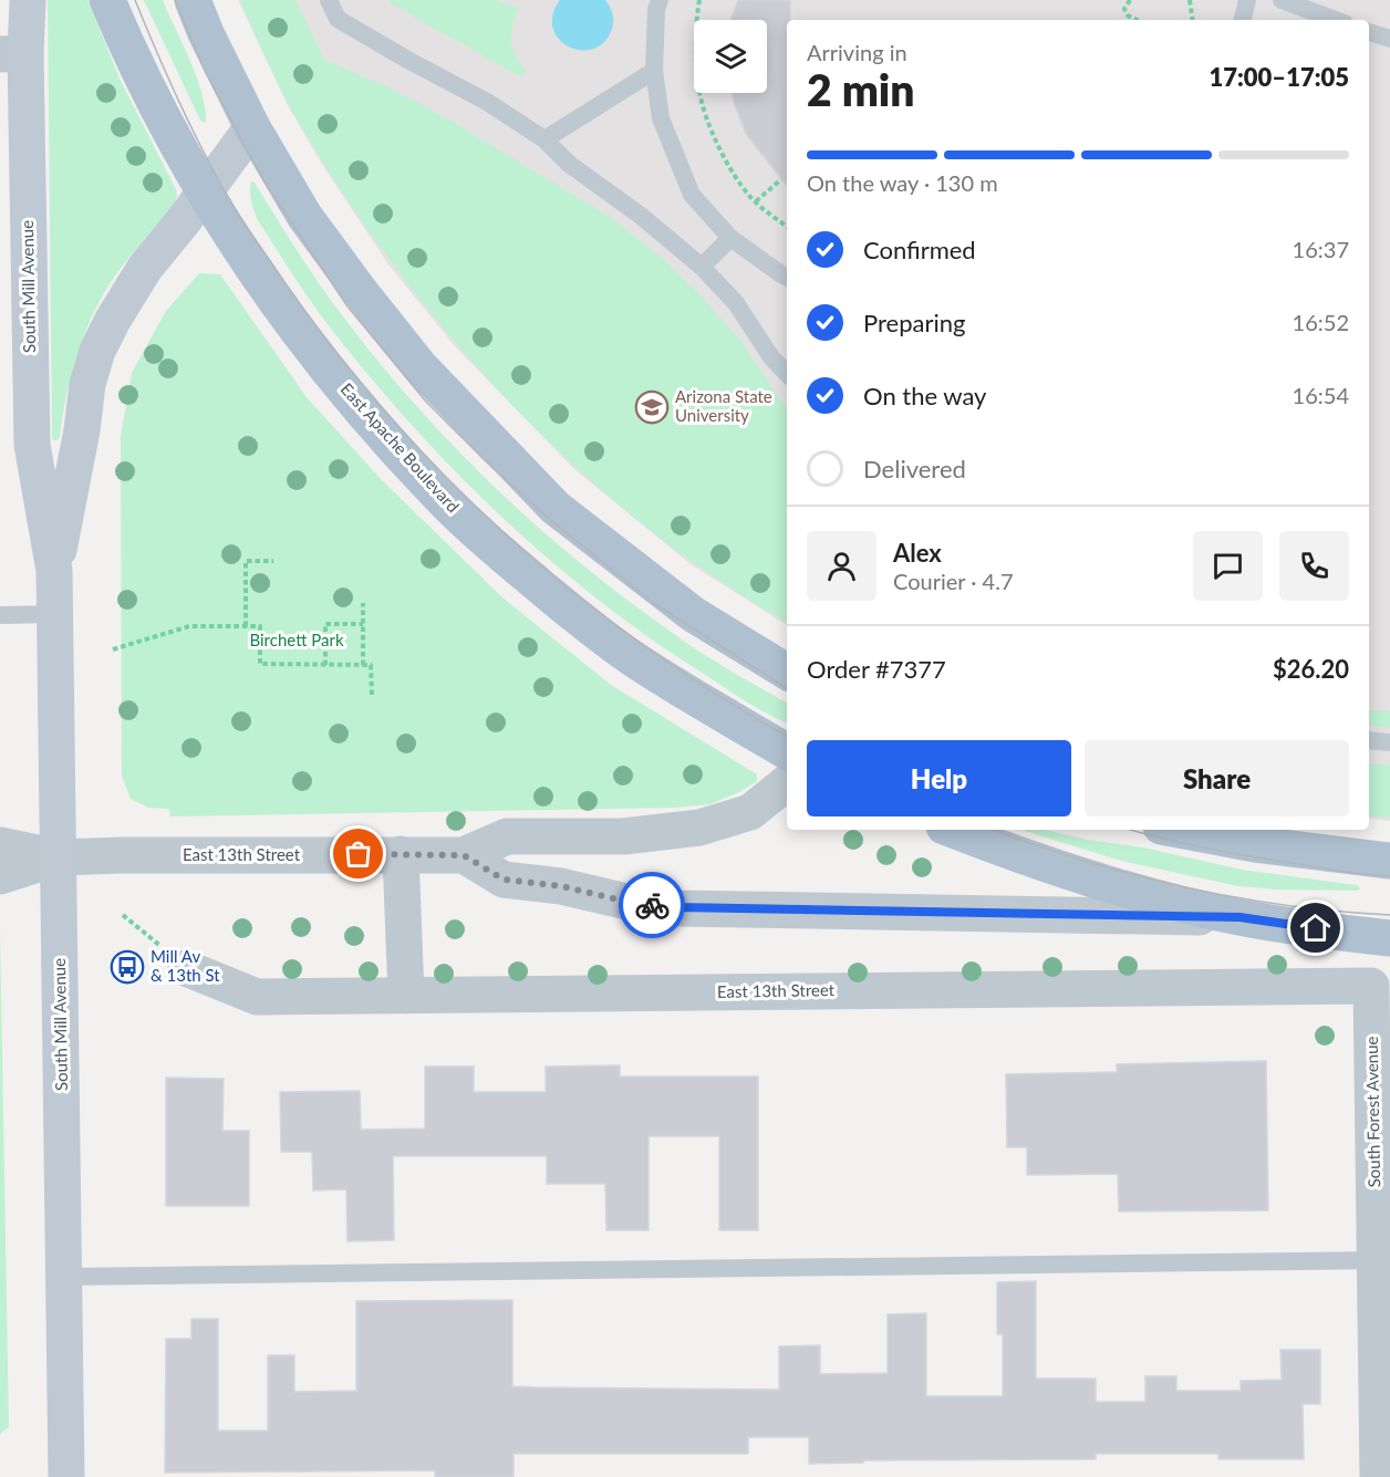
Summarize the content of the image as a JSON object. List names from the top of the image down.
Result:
{
  "streets": {
    "main road": ["South Mill Avenue", "East Apache Boulevard"],
    "street": ["East 13th Street", "South Forest Avenue"]
  },
  "crossings": [
    ["South Mill Avenue", "East Apache Boulevard"],
    ["South Mill Avenue", "East 13th Street"],
    ["East 13th Street", "South Forest Avenue"]
  ],
  "parks": ["Birchett Park"],
  "places": {
    "school or university": ["Arizona State University"],
    "bus stop": ["Mill Av & 13th St"]
  },
  "page": {
    "heading": ["2 min", "Arriving in", "17:00–17:05"],
    "panel": [
      "Alex",
      "Courier · 4.7",
      "Order #7377",
      "$26.20"
    ],
    "bar": "On the way · 130 m",
    "list": [
      ["Confirmed", "16:37"],
      ["Preparing", "16:52"],
      ["On the way", "16:54"],
      "Delivered"
    ],
    "buttons": ["Help", "Share"]
  }
}
